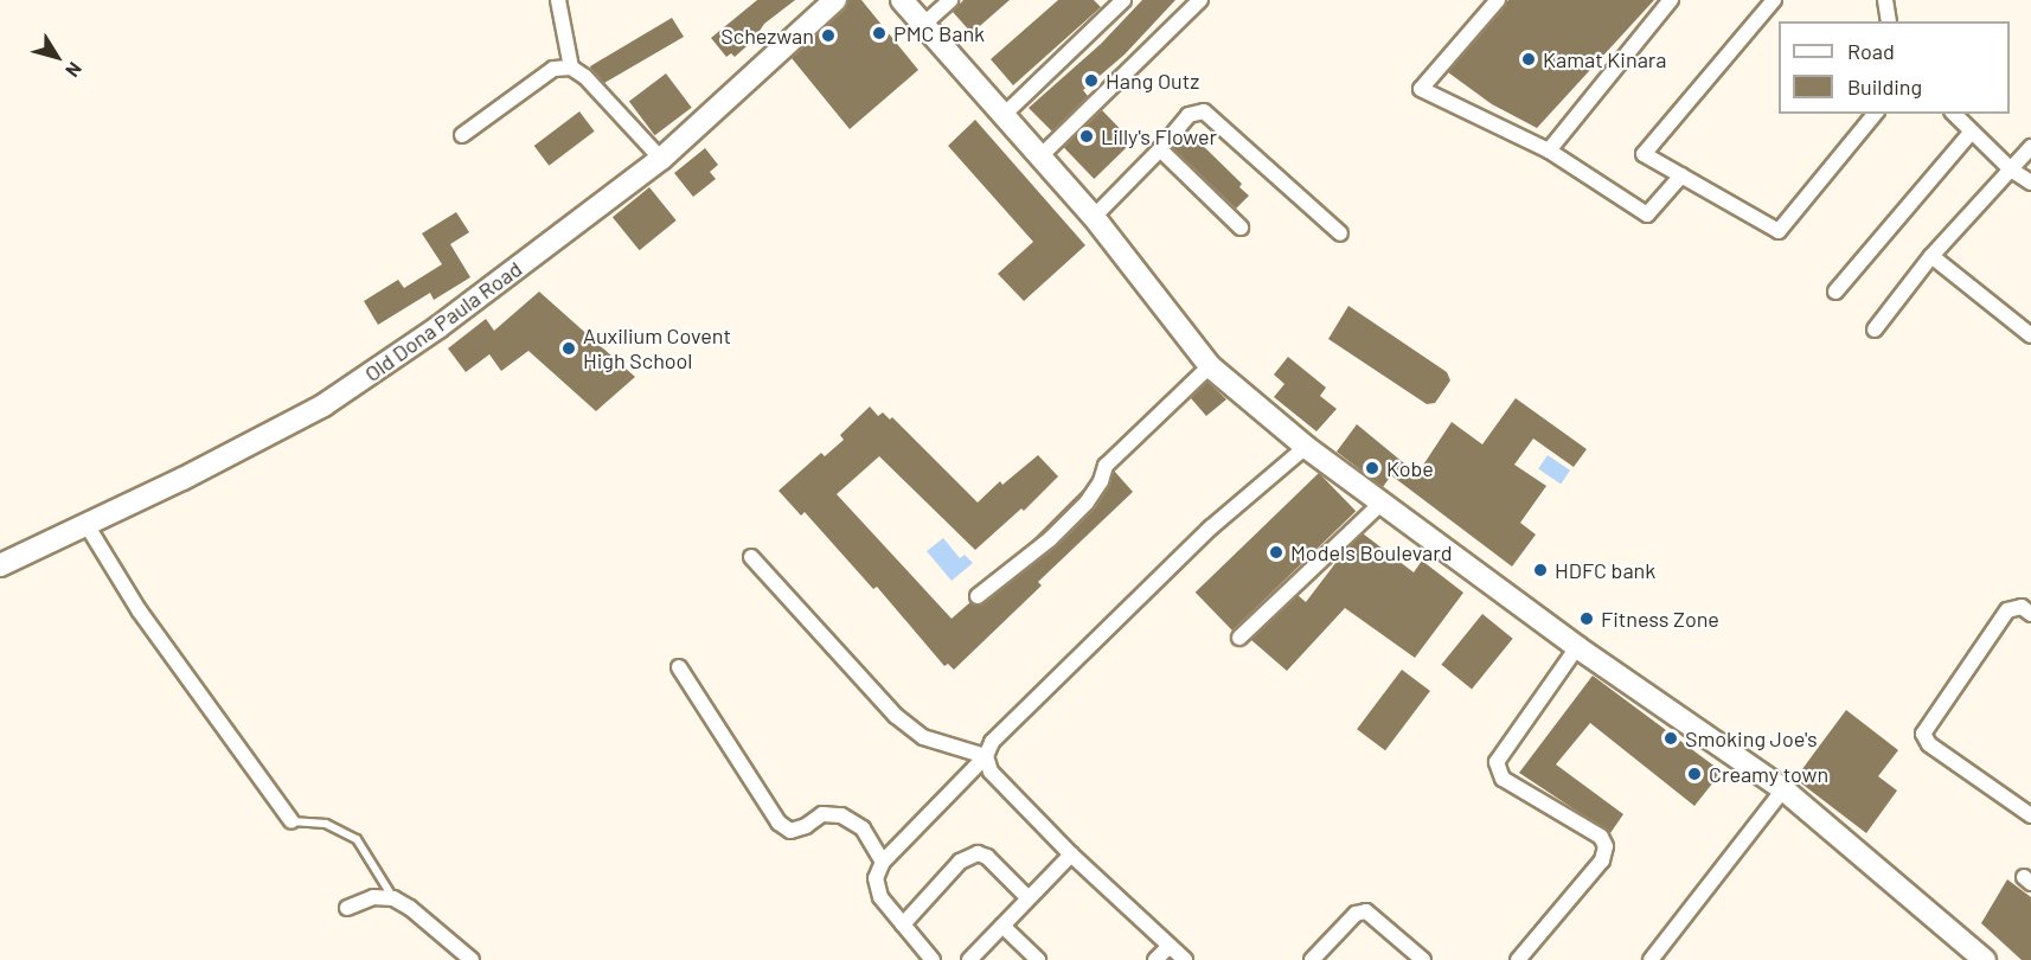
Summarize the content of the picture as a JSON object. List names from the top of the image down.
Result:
{
  "streets": {
    "main road": ["Old Dona Paula Road"]
  },
  "places": [
    "PMC Bank",
    "Schezwan",
    "Kamat Kinara",
    "Hang Outz",
    "Lilly's Flower",
    "Auxilium Covent High School",
    "Kobe",
    "Models Boulevard",
    "HDFC bank",
    "Fitness Zone",
    "Smoking Joe's",
    "Creamy town"
  ],
  "legend": ["Road", "Building"],
  "north": "bottom right"
}
